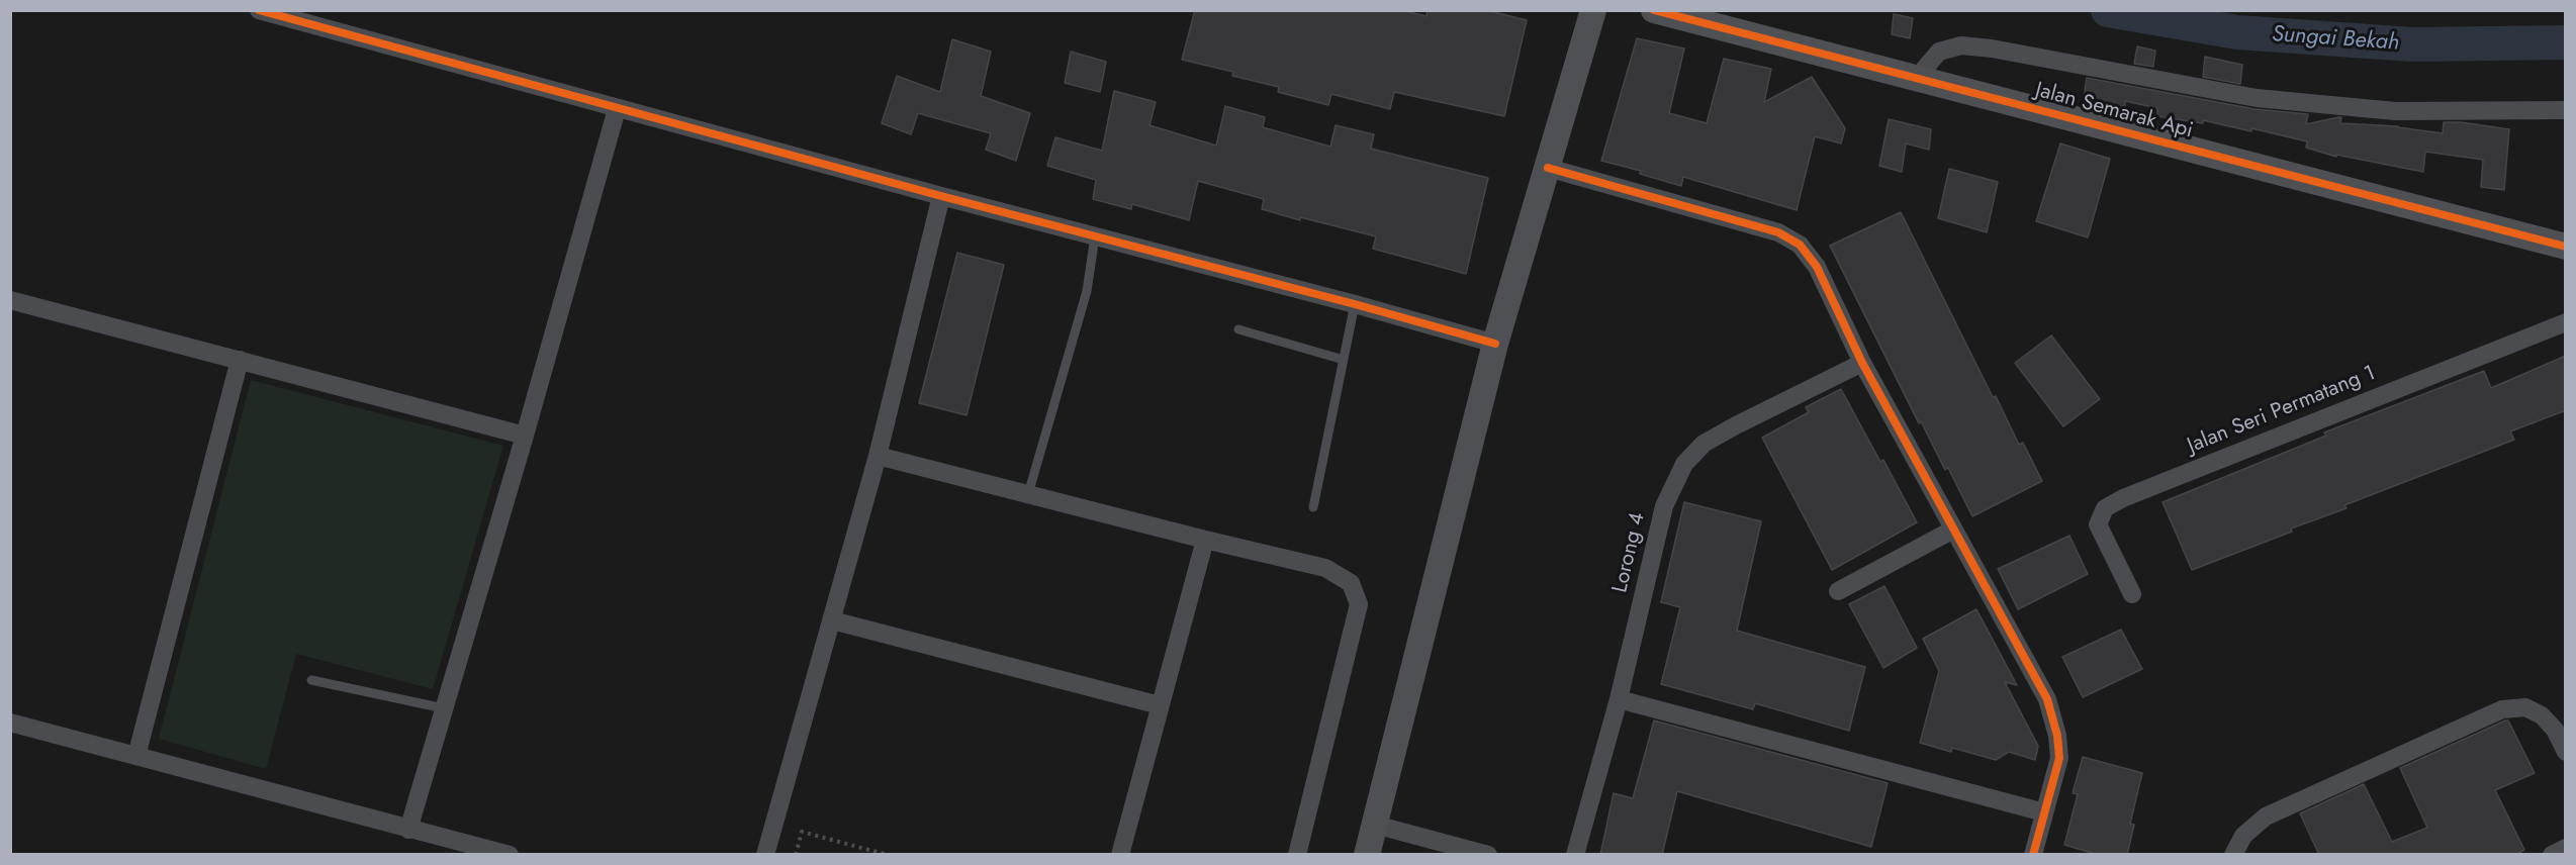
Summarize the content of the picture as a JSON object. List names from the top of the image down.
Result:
{
  "streets": {
    "street": ["Jalan Semarak Api", "Jalan Seri Permatang 1", "Lorong 4"]
  },
  "water": ["Sungai Bekah"]
}
